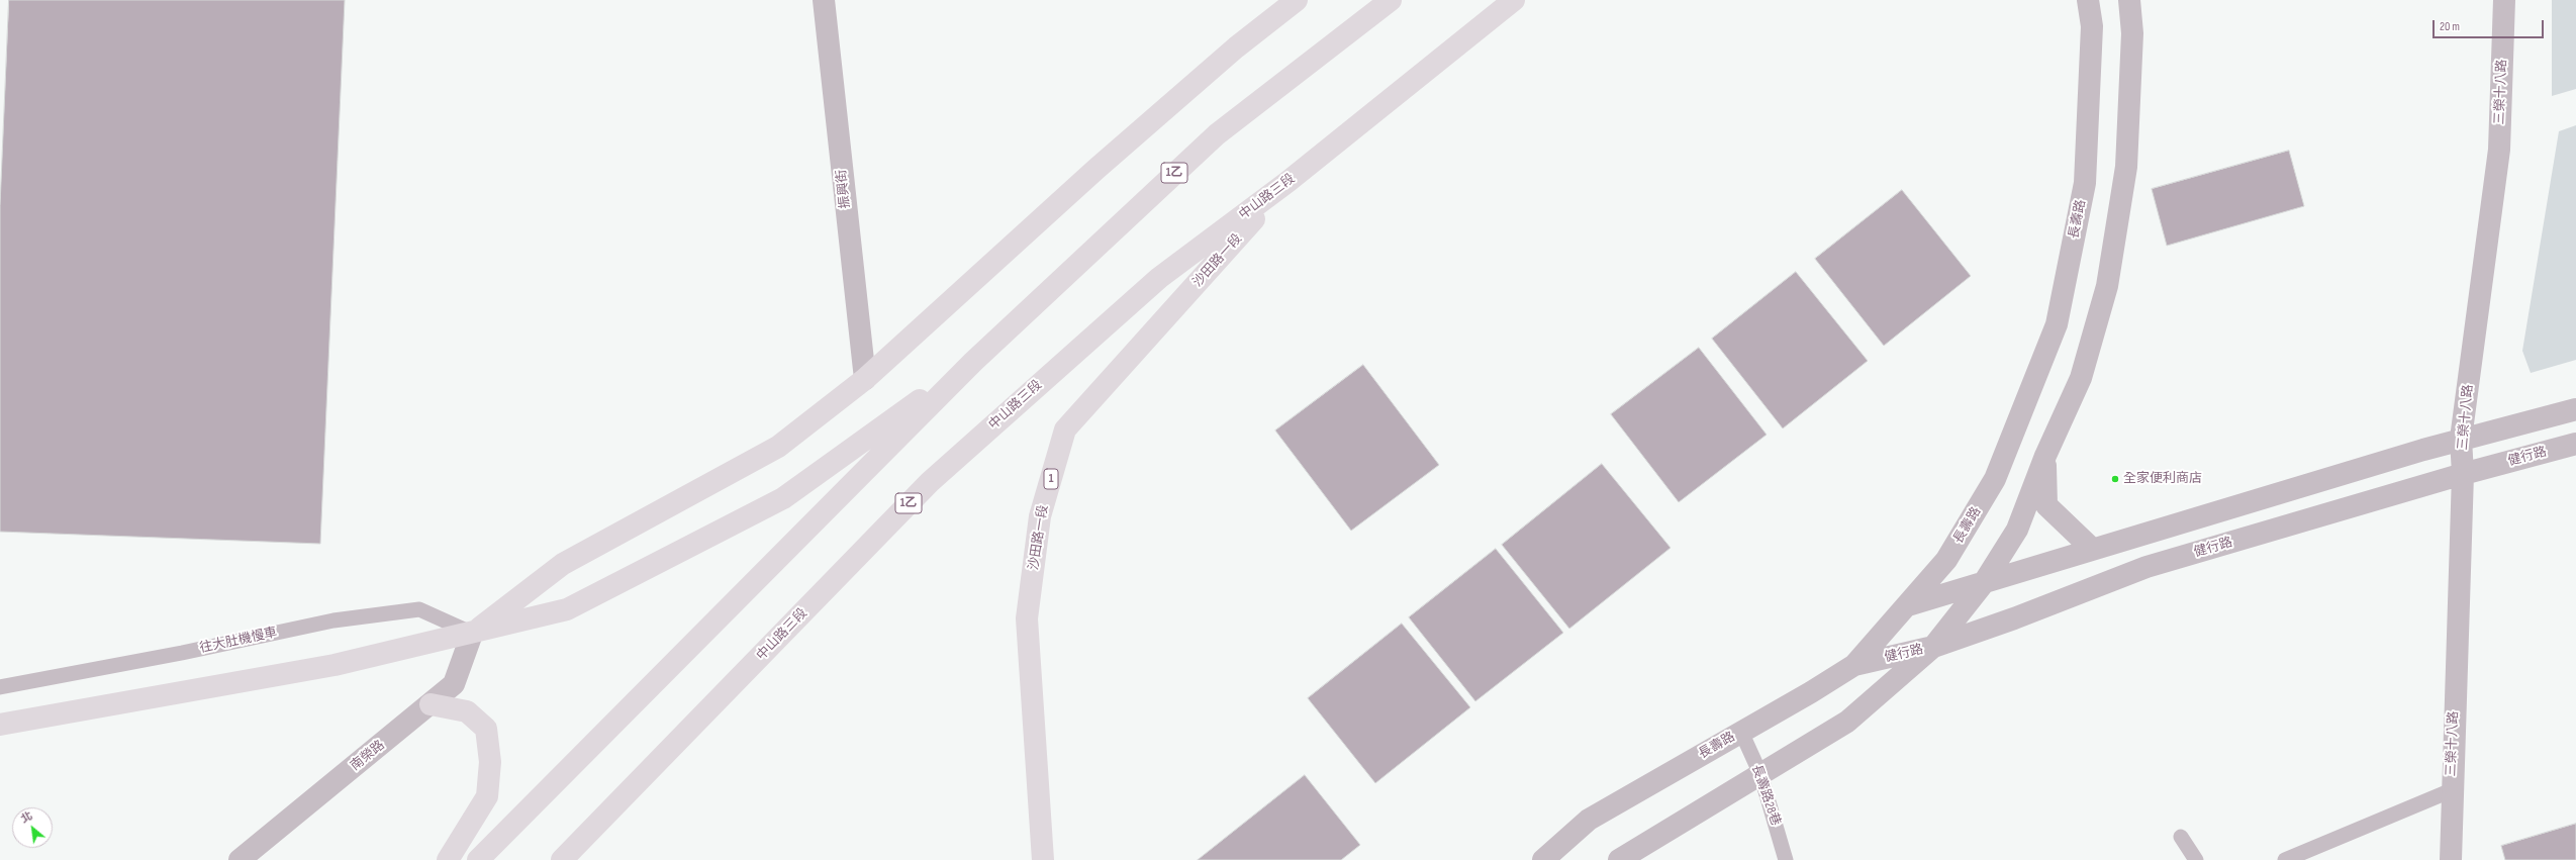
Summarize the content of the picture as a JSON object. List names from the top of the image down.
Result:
{
  "streets": {
    "main road": [
      "1乙",
      "中山路三段",
      "沙田路一段",
      "1"
    ],
    "street": [
      "三榮十八路",
      "振興街",
      "長壽路",
      "健行路",
      "南榮路"
    ],
    "lane": ["往大肚機慢車", "長壽路28巷"]
  },
  "crossings": [
    ["三榮十八路", "健行路"],
    ["中山路三段", "沙田路一段"],
    ["長壽路", "健行路"],
    ["長壽路", "長壽路28巷"],
    ["往大肚機慢車", "南榮路"]
  ],
  "places": ["全家便利商店"],
  "scale_bar": "20 m",
  "north": "top left"
}
